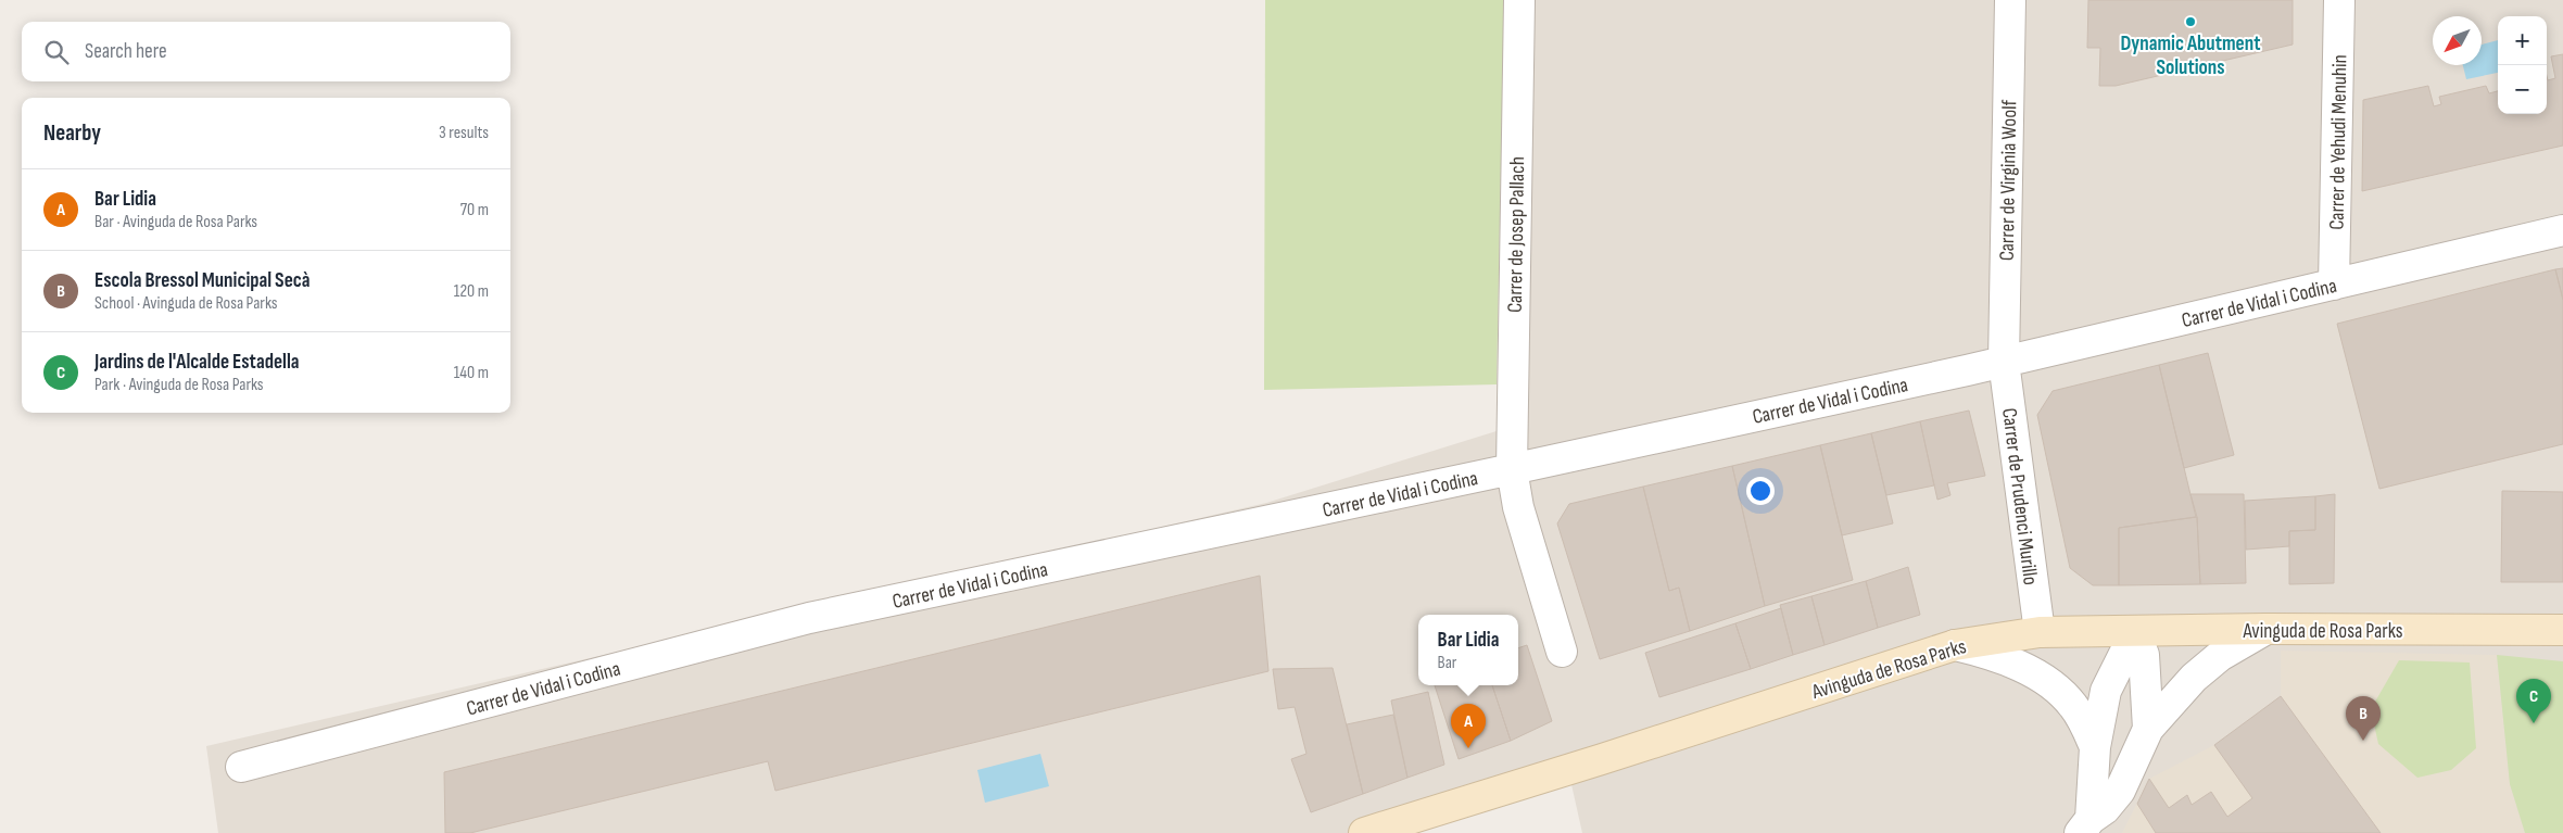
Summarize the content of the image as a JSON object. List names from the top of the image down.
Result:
{
  "streets": {
    "main road": ["Avinguda de Rosa Parks"],
    "street": [
      "Carrer de Yehudi Menuhin",
      "Carrer de Virginia Woolf",
      "Carrer de Josep Pallach",
      "Carrer de Vidal i Codina",
      "Carrer de Prudenci Murillo"
    ]
  },
  "crossings": [
    ["Carrer de Yehudi Menuhin", "Carrer de Vidal i Codina"],
    ["Carrer de Virginia Woolf", "Carrer de Vidal i Codina"],
    ["Carrer de Virginia Woolf", "Carrer de Prudenci Murillo"],
    ["Carrer de Josep Pallach", "Carrer de Vidal i Codina"],
    ["Carrer de Vidal i Codina", "Carrer de Prudenci Murillo"],
    ["Carrer de Prudenci Murillo", "Avinguda de Rosa Parks"]
  ],
  "places": ["Dynamic Abutment Solutions"],
  "north": "bottom left",
  "page": {
    "map_buttons": ["+", "−"],
    "search": "Search here",
    "heading": ["Nearby", "3 results"],
    "list": [
      {
        "mark": "A",
        "name": "Bar Lidia",
        "note": "Bar · Avinguda de Rosa Parks",
        "value": "70 m"
      },
      {
        "mark": "B",
        "name": "Escola Bressol Municipal Secà",
        "note": "School · Avinguda de Rosa Parks",
        "value": "120 m"
      },
      {
        "mark": "C",
        "name": "Jardins de l'Alcalde Estadella",
        "note": "Park · Avinguda de Rosa Parks",
        "value": "140 m"
      }
    ],
    "popup": ["Bar Lidia", "Bar"],
    "pins": ["C", "B", "A"]
  }
}
